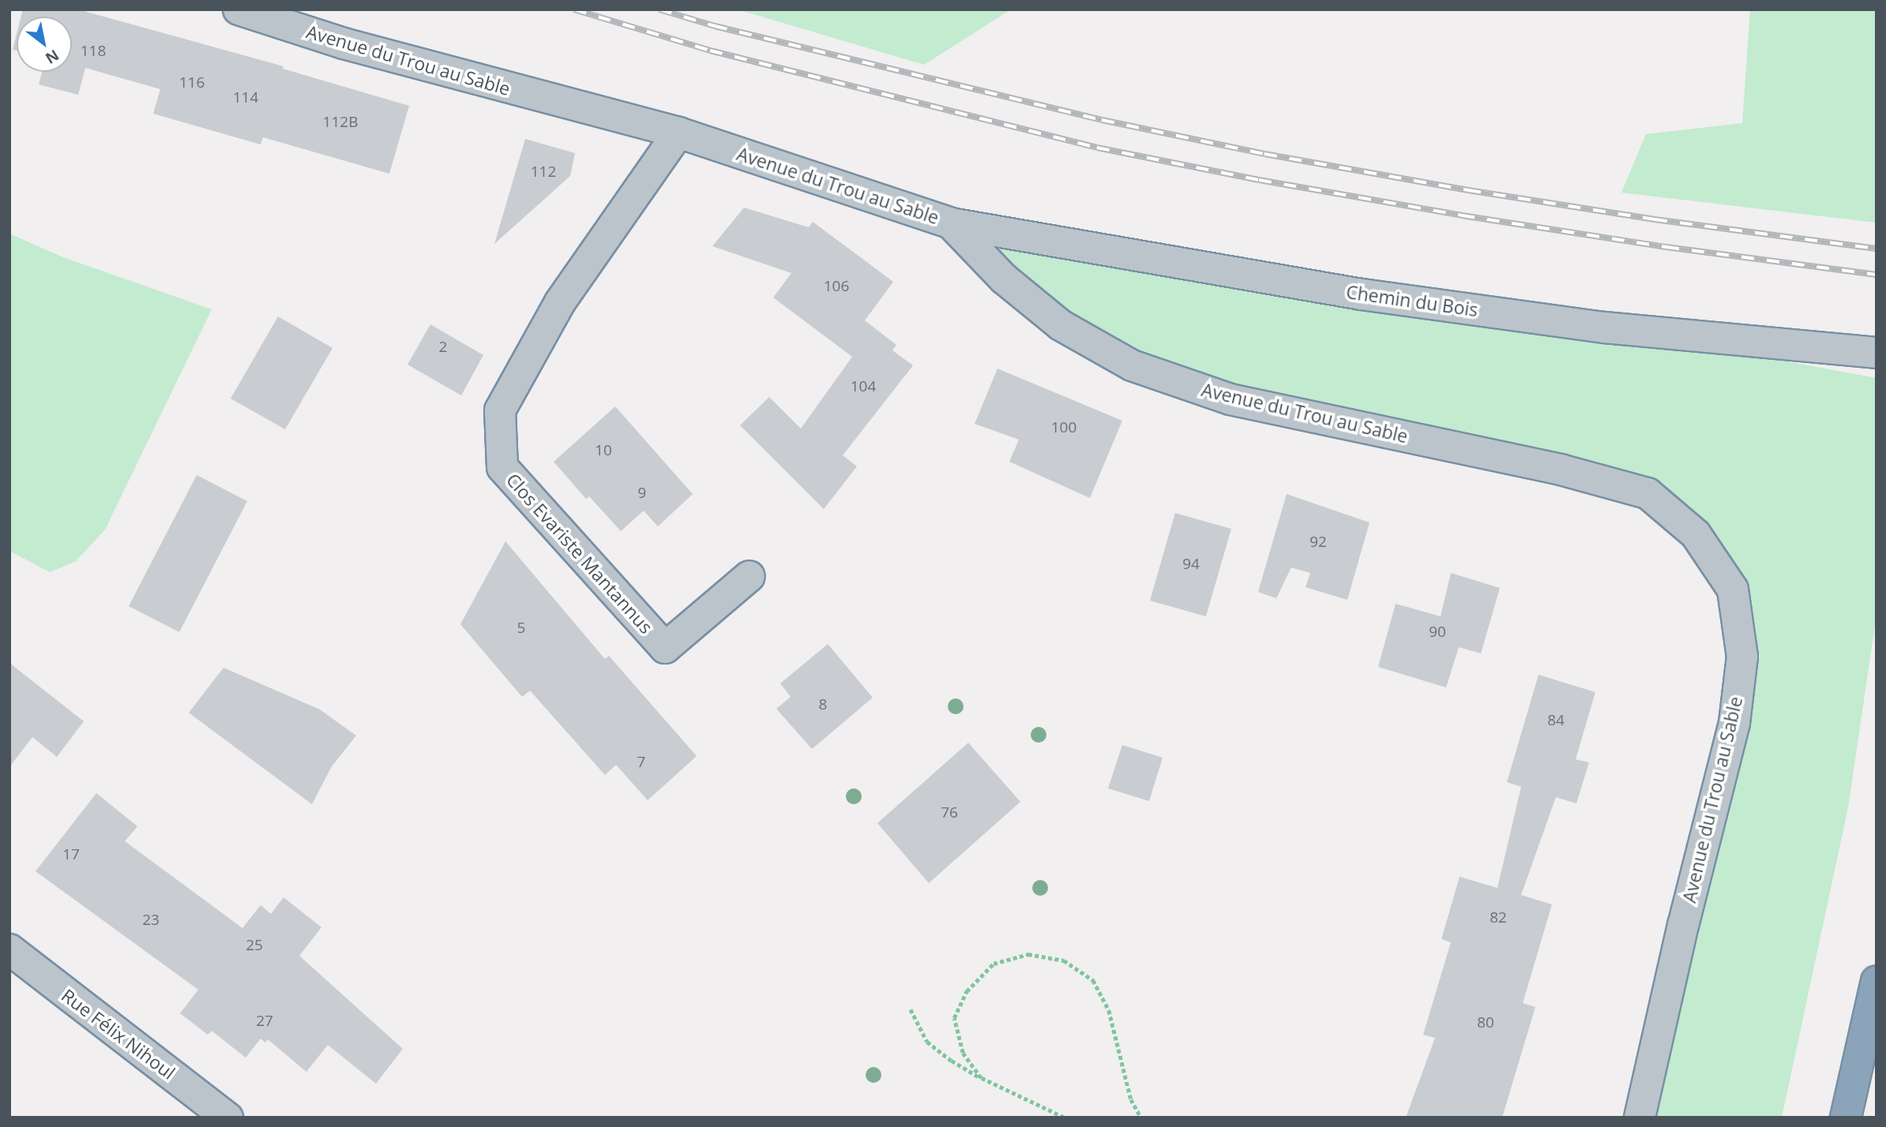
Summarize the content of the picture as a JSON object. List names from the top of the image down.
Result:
{
  "streets": {
    "street": [
      "Avenue du Trou au Sable",
      "Chemin du Bois",
      "Clos Evariste Mantannus",
      "Rue Félix Nihoul"
    ]
  },
  "crossings": [
    ["Avenue du Trou au Sable", "Chemin du Bois"],
    ["Avenue du Trou au Sable", "Clos Evariste Mantannus"]
  ],
  "house_numbers": [
    "118",
    "116",
    "114",
    "112B",
    "112",
    "106",
    "2",
    "104",
    "100",
    "10",
    "9",
    "92",
    "94",
    "5",
    "90",
    "8",
    "84",
    "7",
    "76",
    "17",
    "82",
    "23",
    "25",
    "27",
    "80"
  ],
  "north": "bottom right"
}
